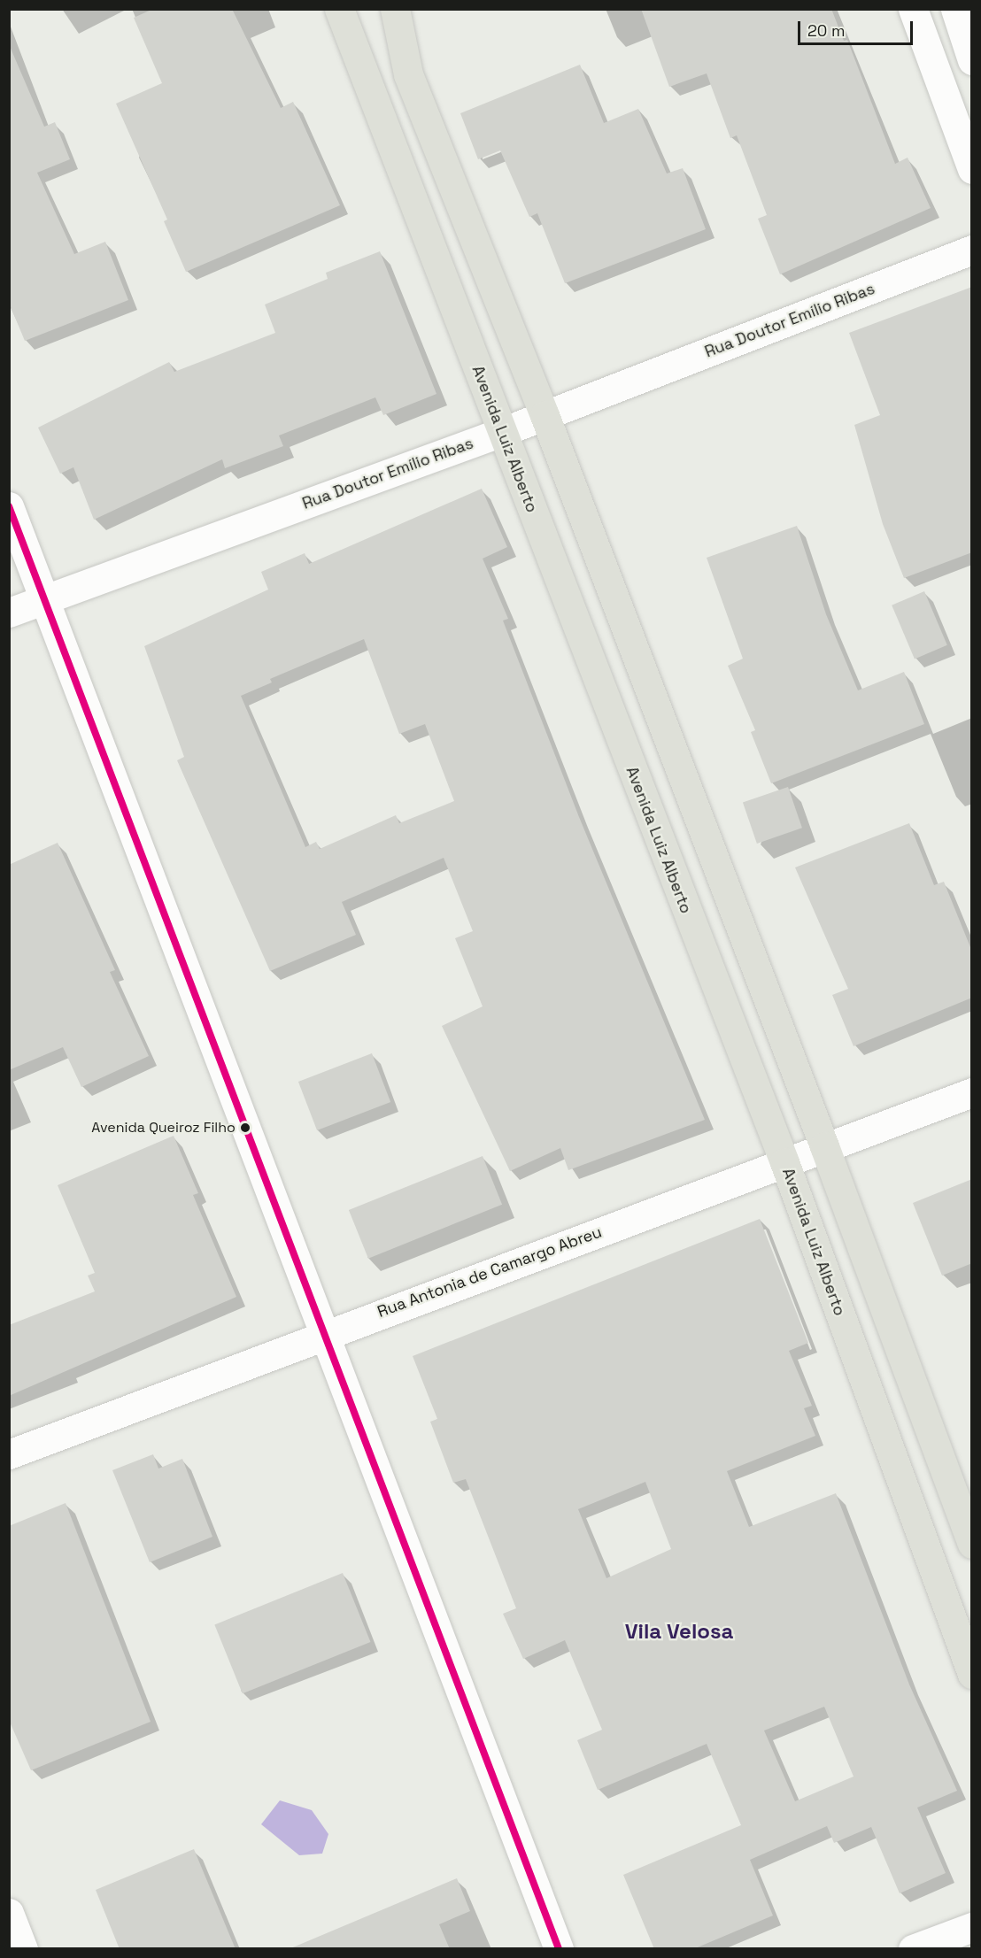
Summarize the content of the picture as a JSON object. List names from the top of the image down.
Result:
{
  "streets": {
    "main road": ["Avenida Luiz Alberto"],
    "street": ["Rua Doutor Emílio Ribas", "Rua Antonia de Camargo Abreu"]
  },
  "crossings": [
    ["Rua Doutor Emílio Ribas", "Avenida Luiz Alberto"],
    ["Avenida Luiz Alberto", "Rua Antonia de Camargo Abreu"]
  ],
  "districts": ["Vila Velosa"],
  "places": ["Avenida Queiroz Filho"],
  "scale_bar": "20 m"
}
